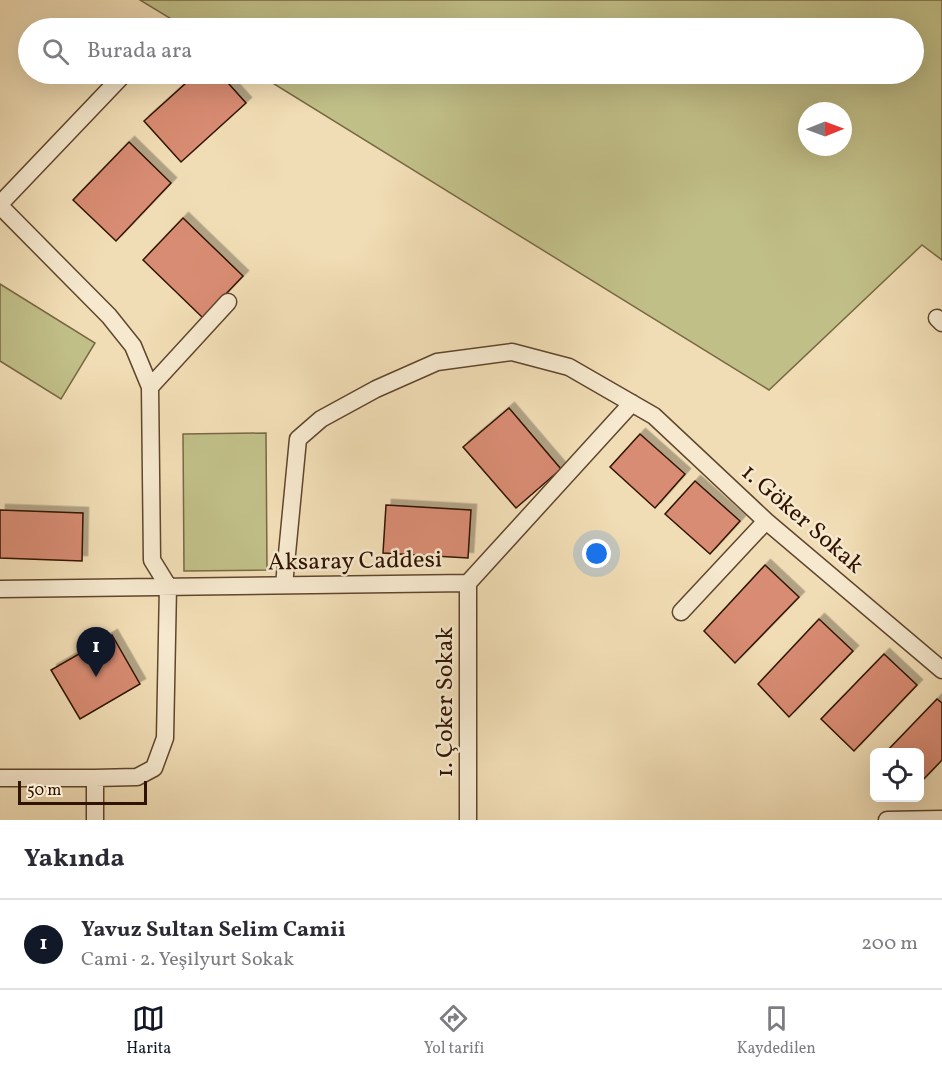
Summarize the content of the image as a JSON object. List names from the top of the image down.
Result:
{
  "streets": {
    "street": ["1. Göker Sokak", "Aksaray Caddesi", "1. Çoker Sokak"]
  },
  "crossings": [
    ["1. Göker Sokak", "Aksaray Caddesi"],
    ["Aksaray Caddesi", "1. Çoker Sokak"]
  ],
  "scale_bar": "50 m",
  "north": "right",
  "page": {
    "search": "Burada ara",
    "pins": "1",
    "scale": "50 m",
    "heading": "Yakında",
    "list": [
      {
        "mark": "1",
        "name": "Yavuz Sultan Selim Camii",
        "note": "Cami · 2. Yeşilyurt Sokak",
        "value": "200 m"
      }
    ],
    "nav": ["Harita", "Yol tarifi", "Kaydedilen"]
  }
}
